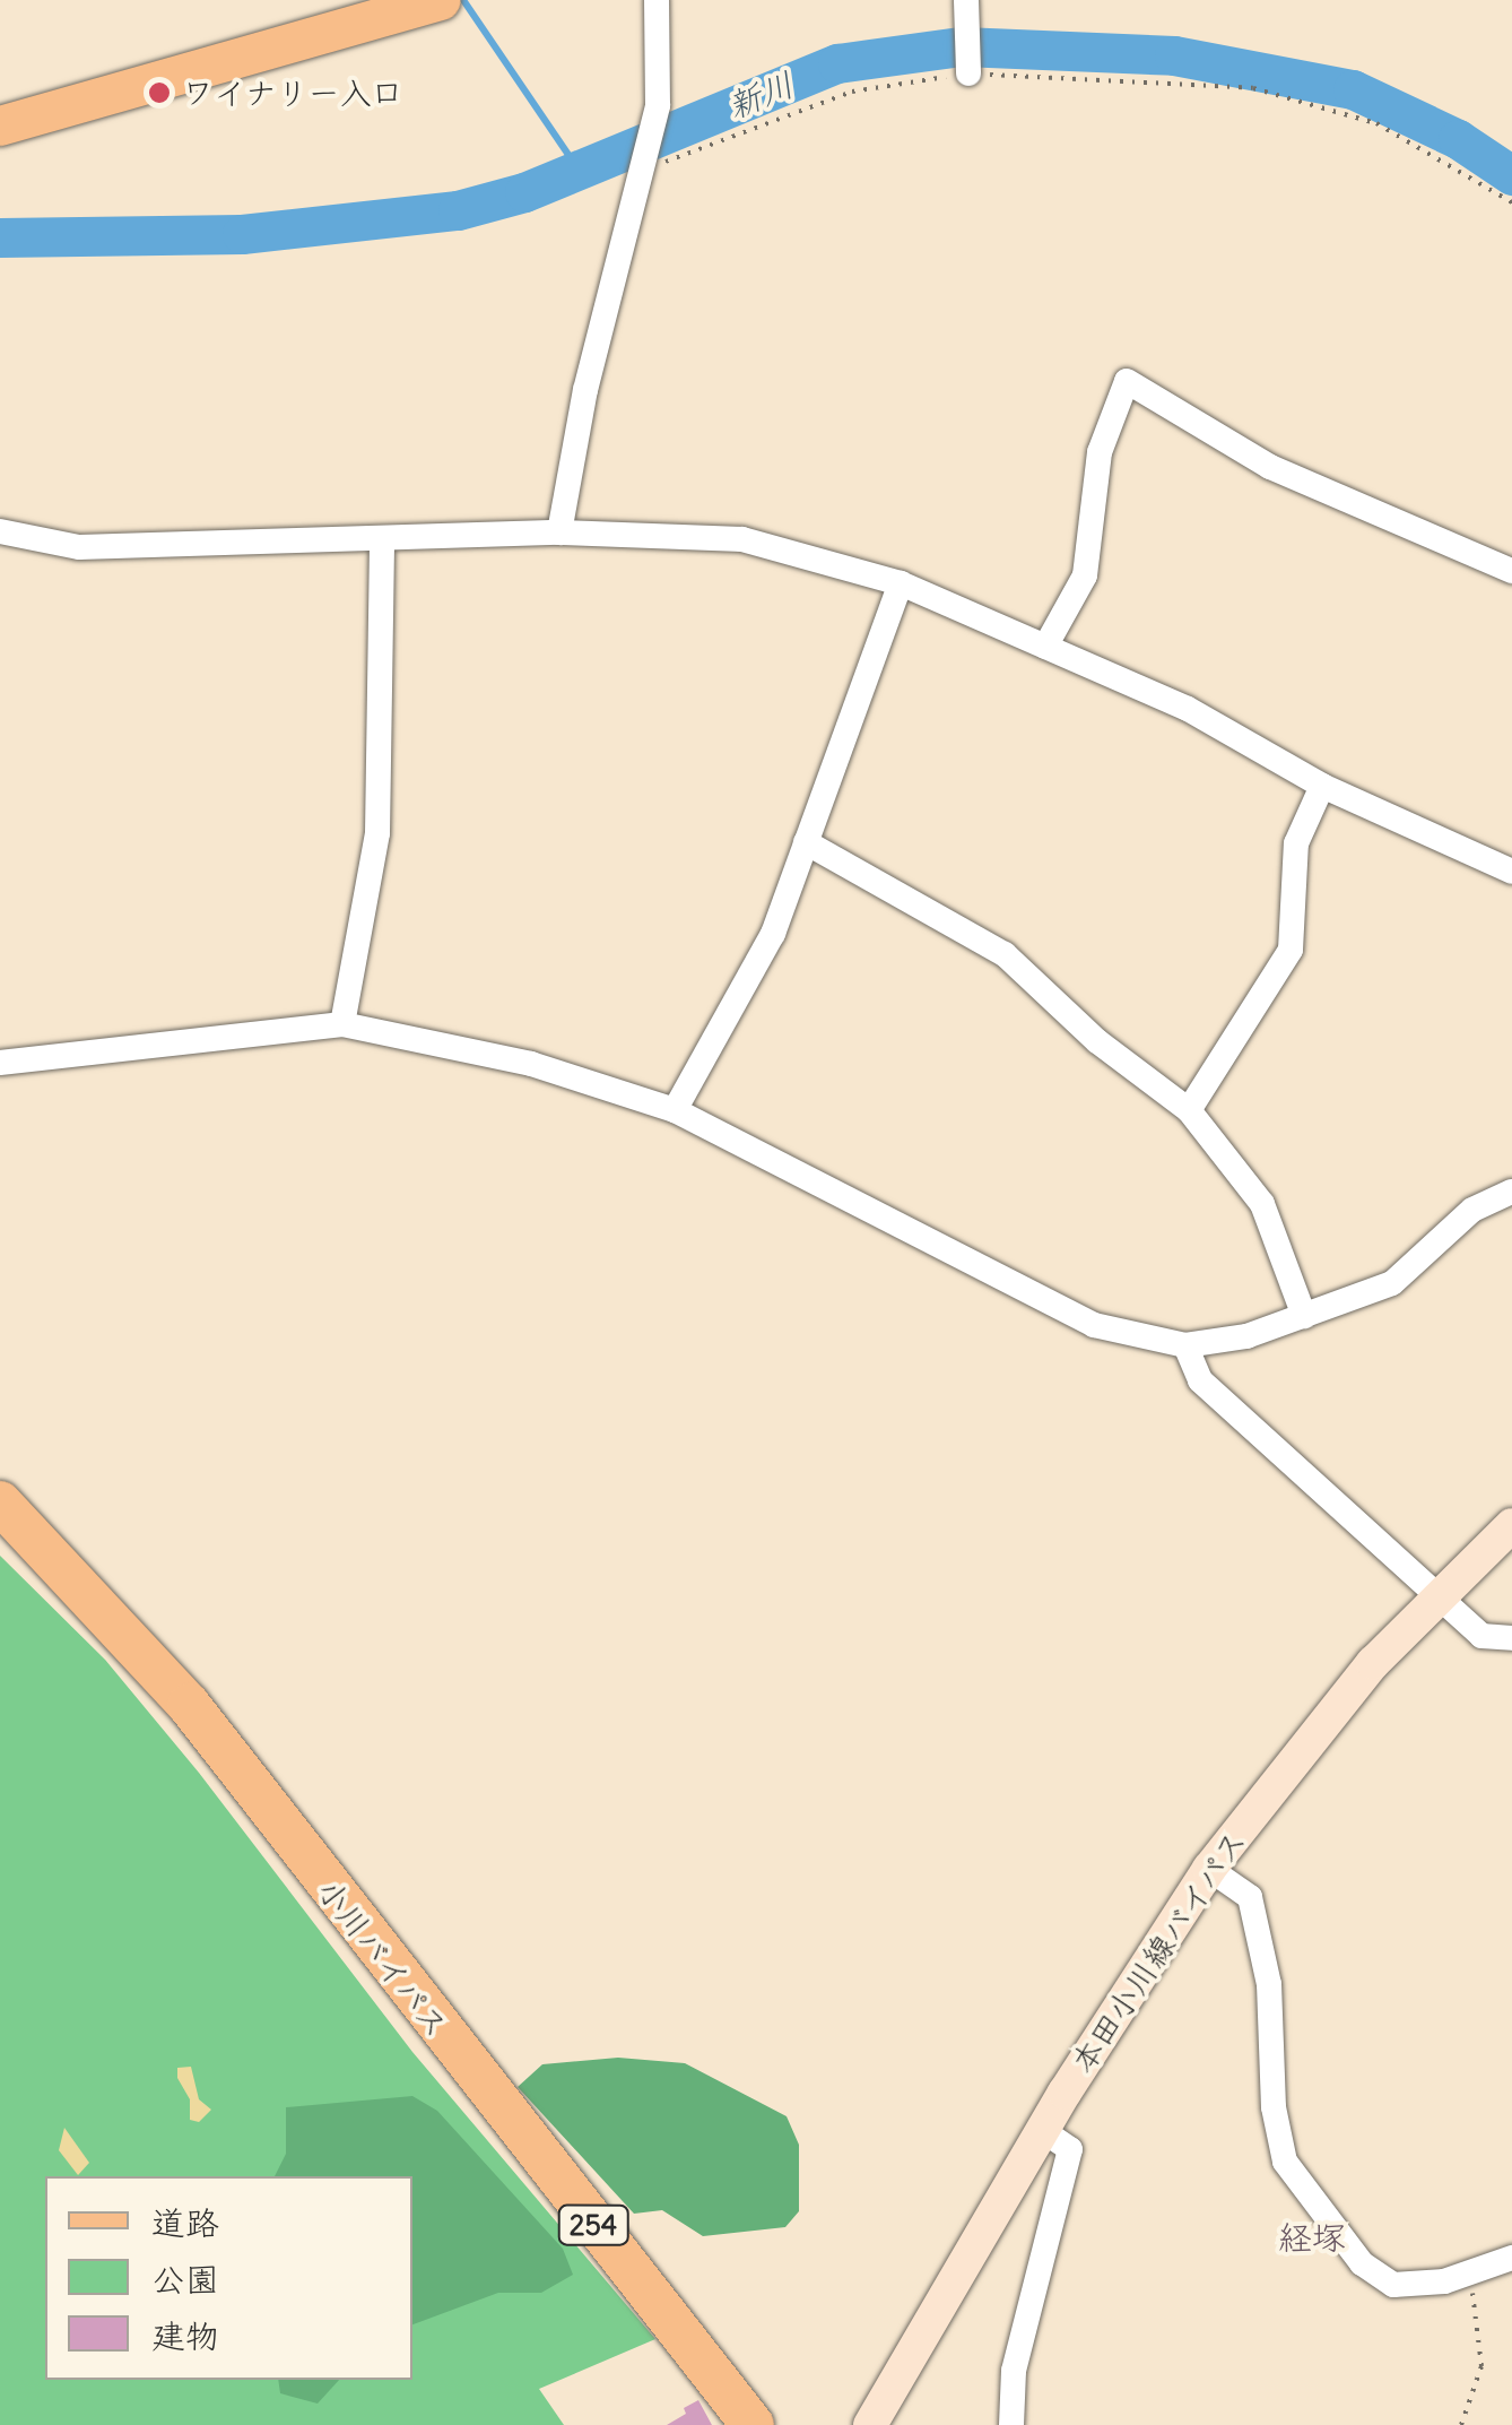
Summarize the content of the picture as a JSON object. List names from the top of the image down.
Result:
{
  "streets": {
    "highway": ["小川バイパス", "254"],
    "main road": ["本田小川線バイパス"]
  },
  "districts": ["経塚"],
  "water": ["新川"],
  "places": ["ワイナリー入口"],
  "legend": ["道路", "公園", "建物"]
}
